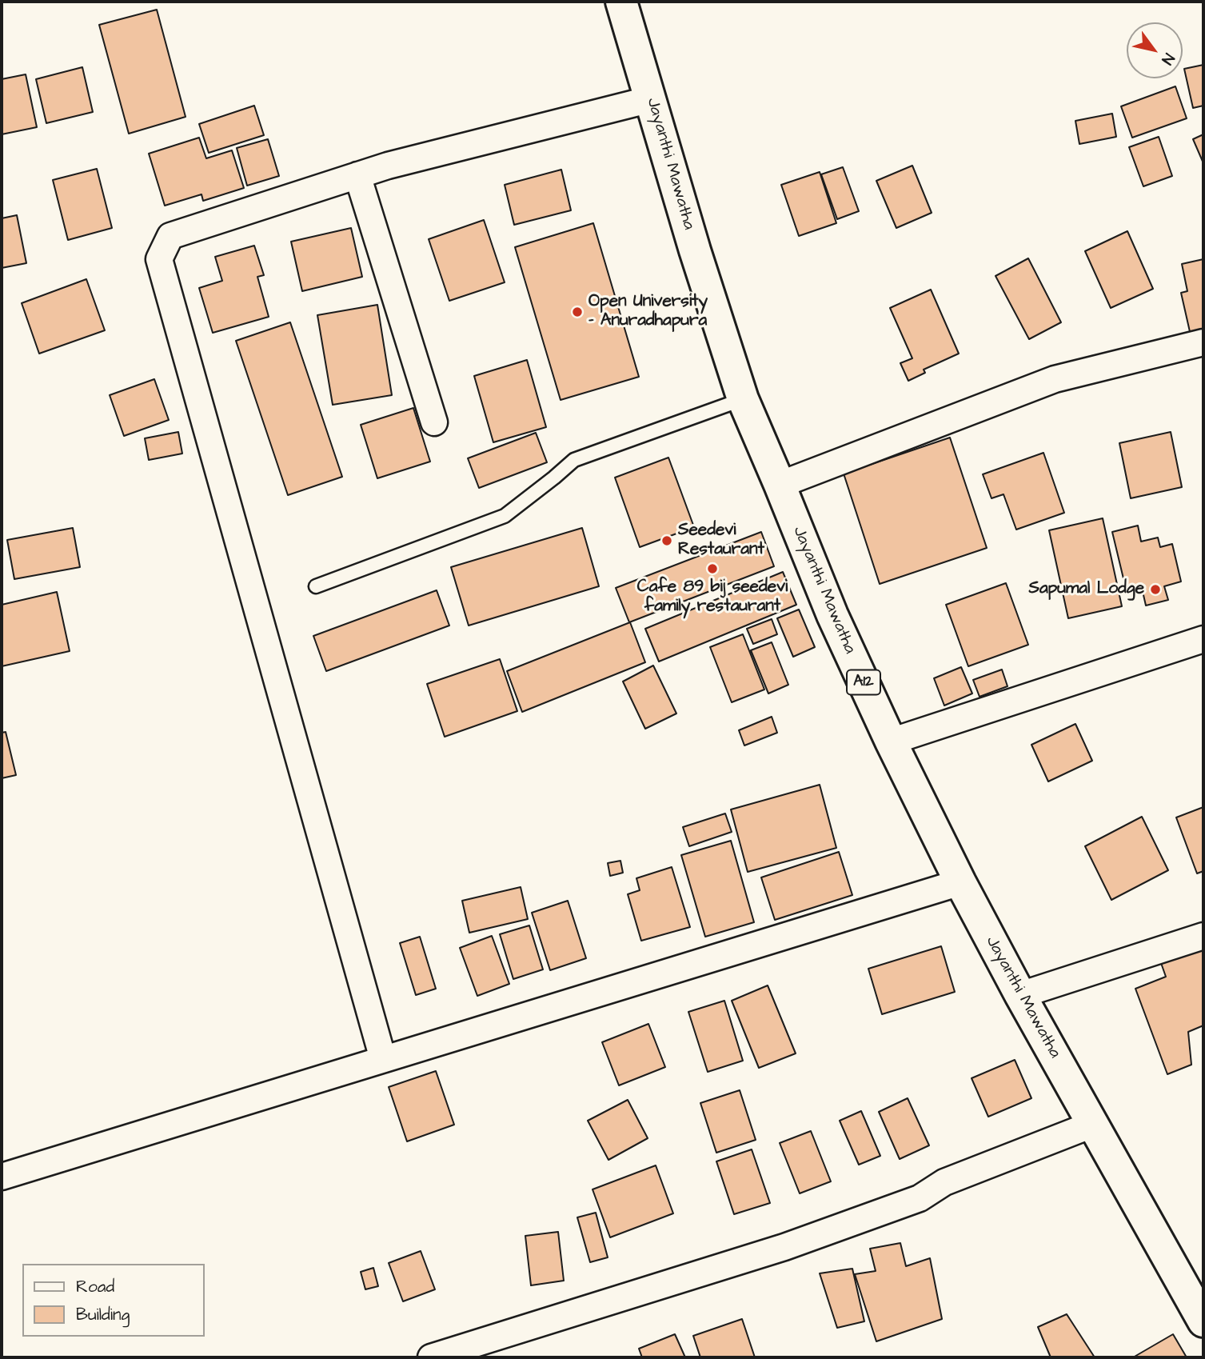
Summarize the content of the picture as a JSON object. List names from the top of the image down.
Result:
{
  "streets": {
    "highway": ["Jayanthi Mawatha", "A12"]
  },
  "places": [
    "Open University - Anuradhapura",
    "Seedevi Restaurant",
    "Cafe 89 bij seedevi family restaurant",
    "Sapumal Lodge"
  ],
  "legend": ["Road", "Building"],
  "north": "bottom right"
}
